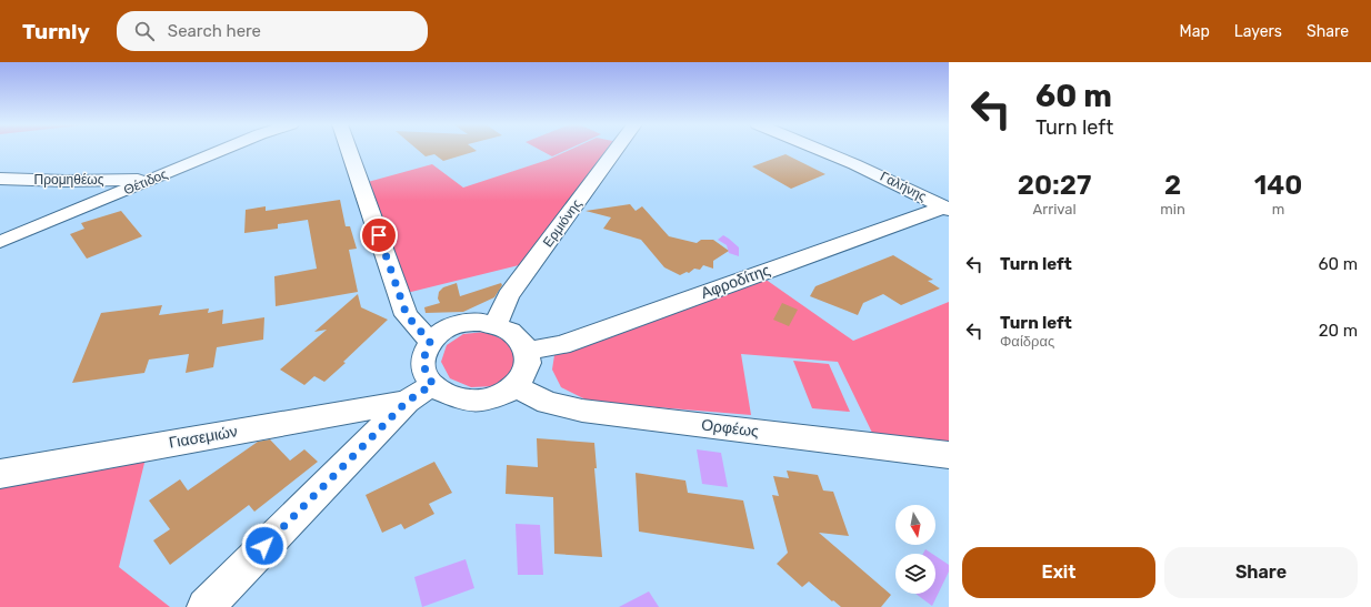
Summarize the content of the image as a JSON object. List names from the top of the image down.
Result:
{
  "streets": {
    "street": [
      "Προμηθέως",
      "Θέτιδος",
      "Γαλήνης",
      "Ερμιόνης",
      "Αφροδίτης",
      "Ορφέως",
      "Γιασεμιών"
    ]
  },
  "crossings": [
    ["Προμηθέως", "Θέτιδος"],
    ["Γαλήνης", "Αφροδίτης"],
    ["Ερμιόνης", "Αφροδίτης"],
    ["Ερμιόνης", "Ορφέως"],
    ["Αφροδίτης", "Ορφέως"]
  ],
  "north": "bottom",
  "page": {
    "header": "Turnly",
    "search": "Search here",
    "nav": ["Map", "Layers", "Share"],
    "turn": ["60 m", "Turn left"],
    "eta": [
      "20:27",
      "Arrival",
      "2",
      "min",
      "140",
      "m"
    ],
    "list": [
      {
        "name": "Turn left",
        "value": "60 m"
      },
      {
        "name": "Turn left",
        "note": "Φαίδρας",
        "value": "20 m"
      }
    ],
    "buttons": ["Exit", "Share"]
  }
}
